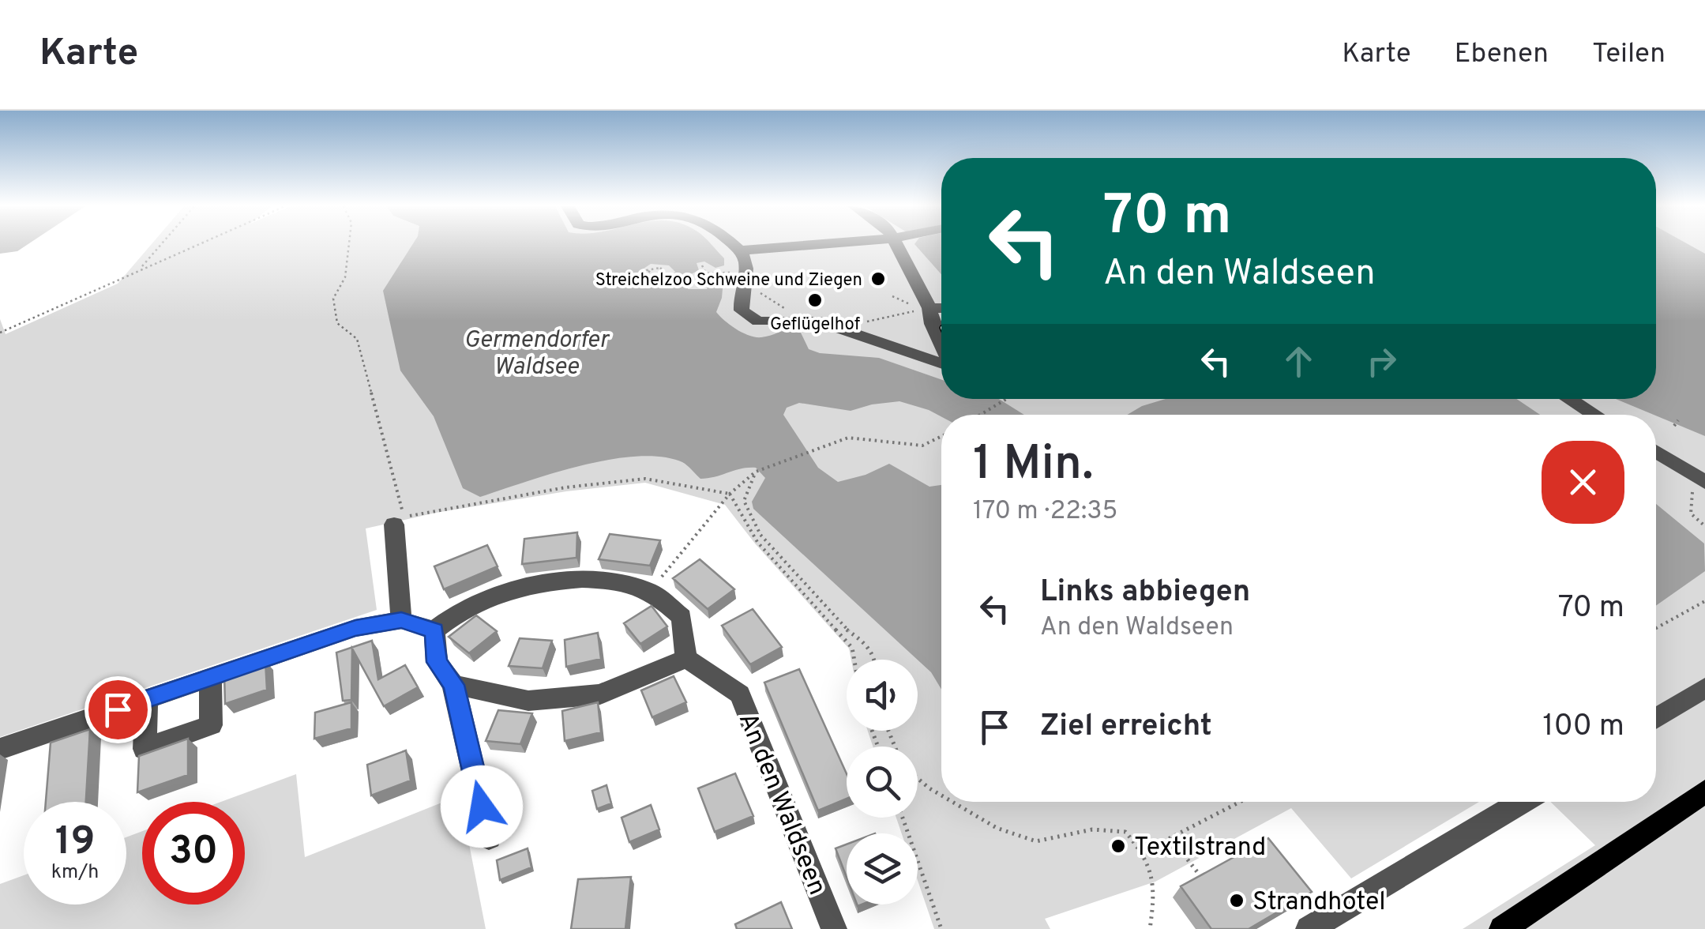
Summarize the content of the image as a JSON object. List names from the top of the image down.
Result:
{
  "streets": {
    "street": ["An den Waldseen"]
  },
  "water": ["Germendorfer Waldsee"],
  "places": [
    "Streichelzoo Schweine und Ziegen",
    "Geflügelhof",
    "Textilstrand",
    "Strandhotel"
  ],
  "page": {
    "header": "Karte",
    "nav": ["Karte", "Ebenen", "Teilen"],
    "turn": ["70 m", "An den Waldseen"],
    "heading": ["1 Min.", "170 m · 22:35"],
    "list": [
      {
        "name": "Links abbiegen",
        "note": "An den Waldseen",
        "value": "70 m"
      },
      {
        "name": "Ziel erreicht",
        "value": "100 m"
      }
    ],
    "speed": "19 km/h",
    "limit": "30"
  }
}
